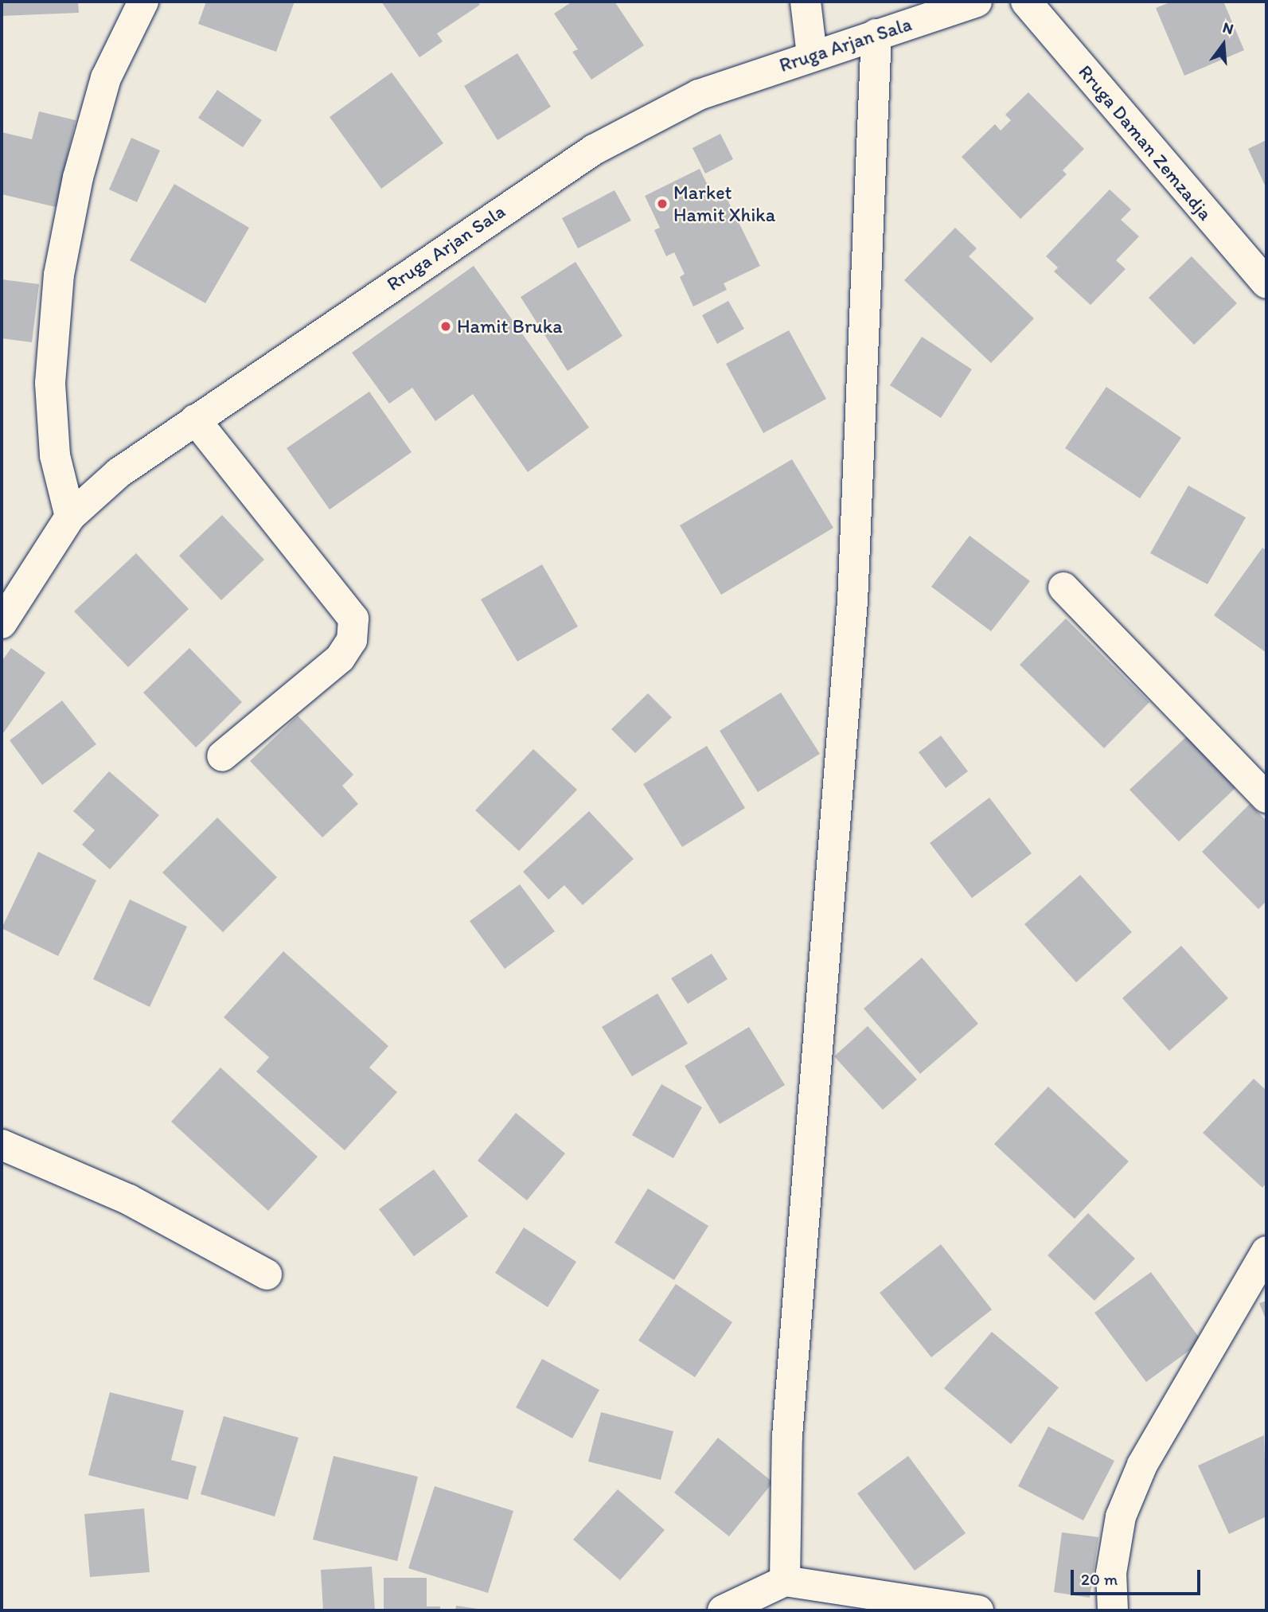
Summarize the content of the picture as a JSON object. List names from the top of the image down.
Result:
{
  "streets": {
    "street": ["Rruga Arjan Sala", "Rruga Daman Zemzadja"]
  },
  "places": ["Market Hamit Xhika", "Hamit Bruka"],
  "scale_bar": "20 m",
  "north": "top"
}
